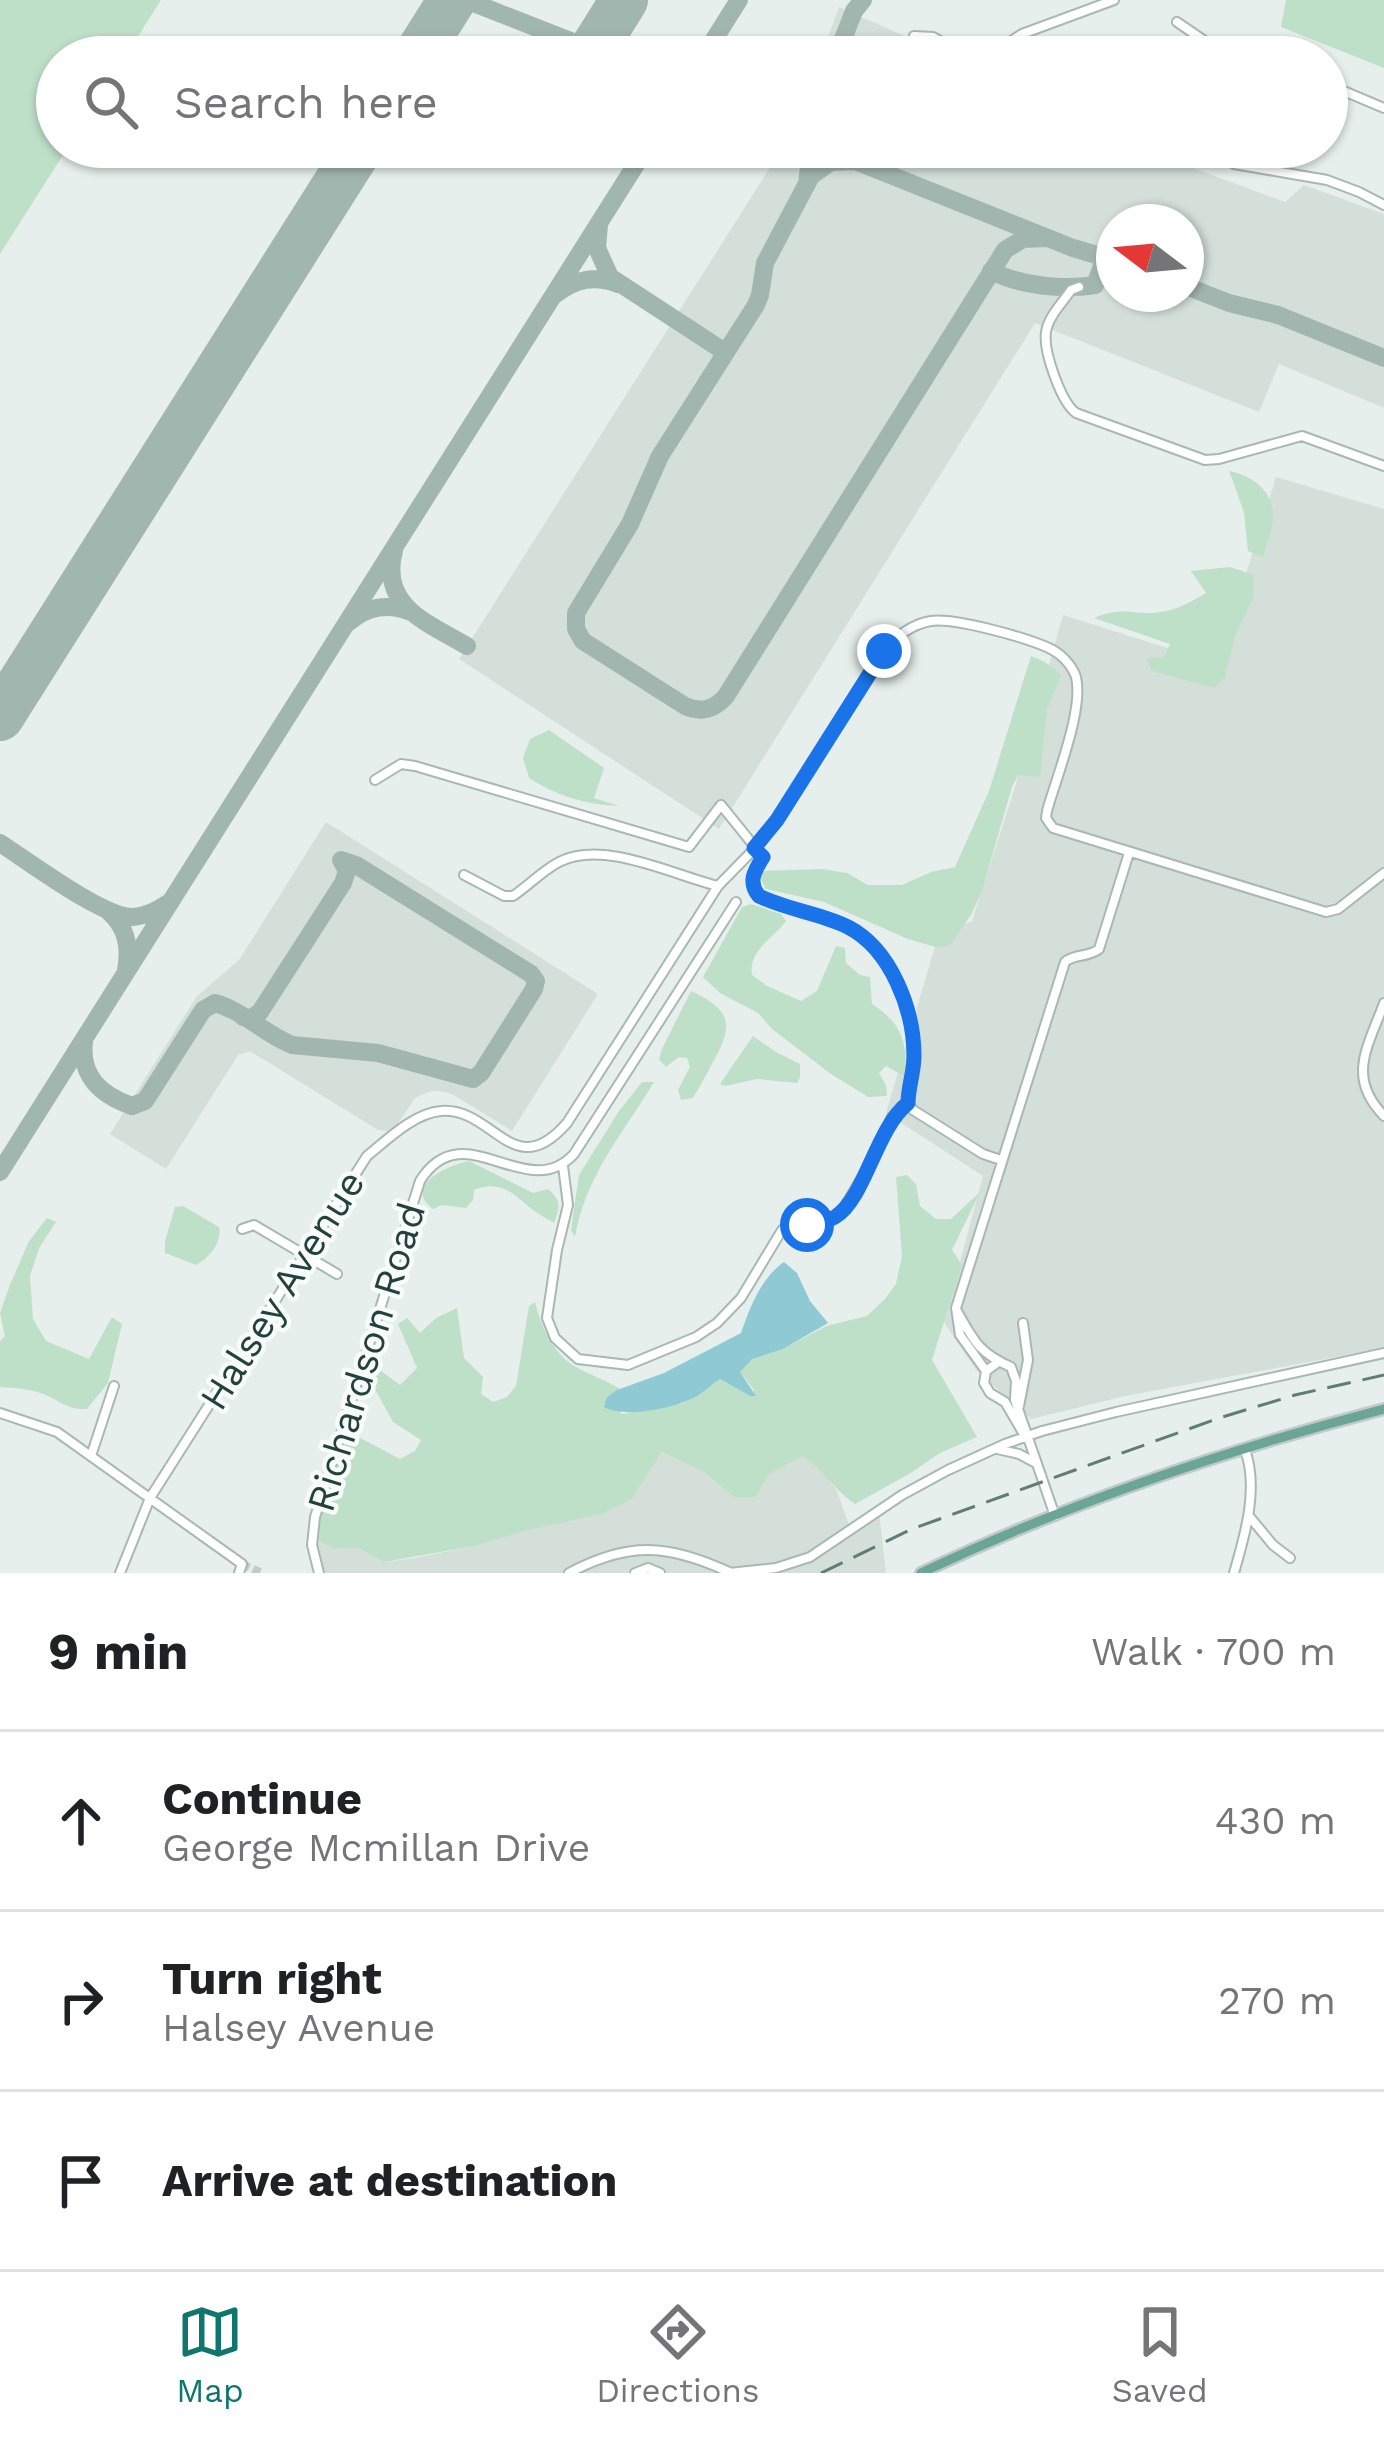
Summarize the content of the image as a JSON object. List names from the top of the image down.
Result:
{
  "streets": {
    "street": ["Halsey Avenue", "Richardson Road"]
  },
  "north": "left",
  "page": {
    "search": "Search here",
    "heading": ["9 min", "Walk · 700 m"],
    "list": [
      ["Continue", "George Mcmillan Drive", "430 m"],
      ["Turn right", "Halsey Avenue", "270 m"],
      "Arrive at destination"
    ],
    "nav": ["Map", "Directions", "Saved"]
  }
}
